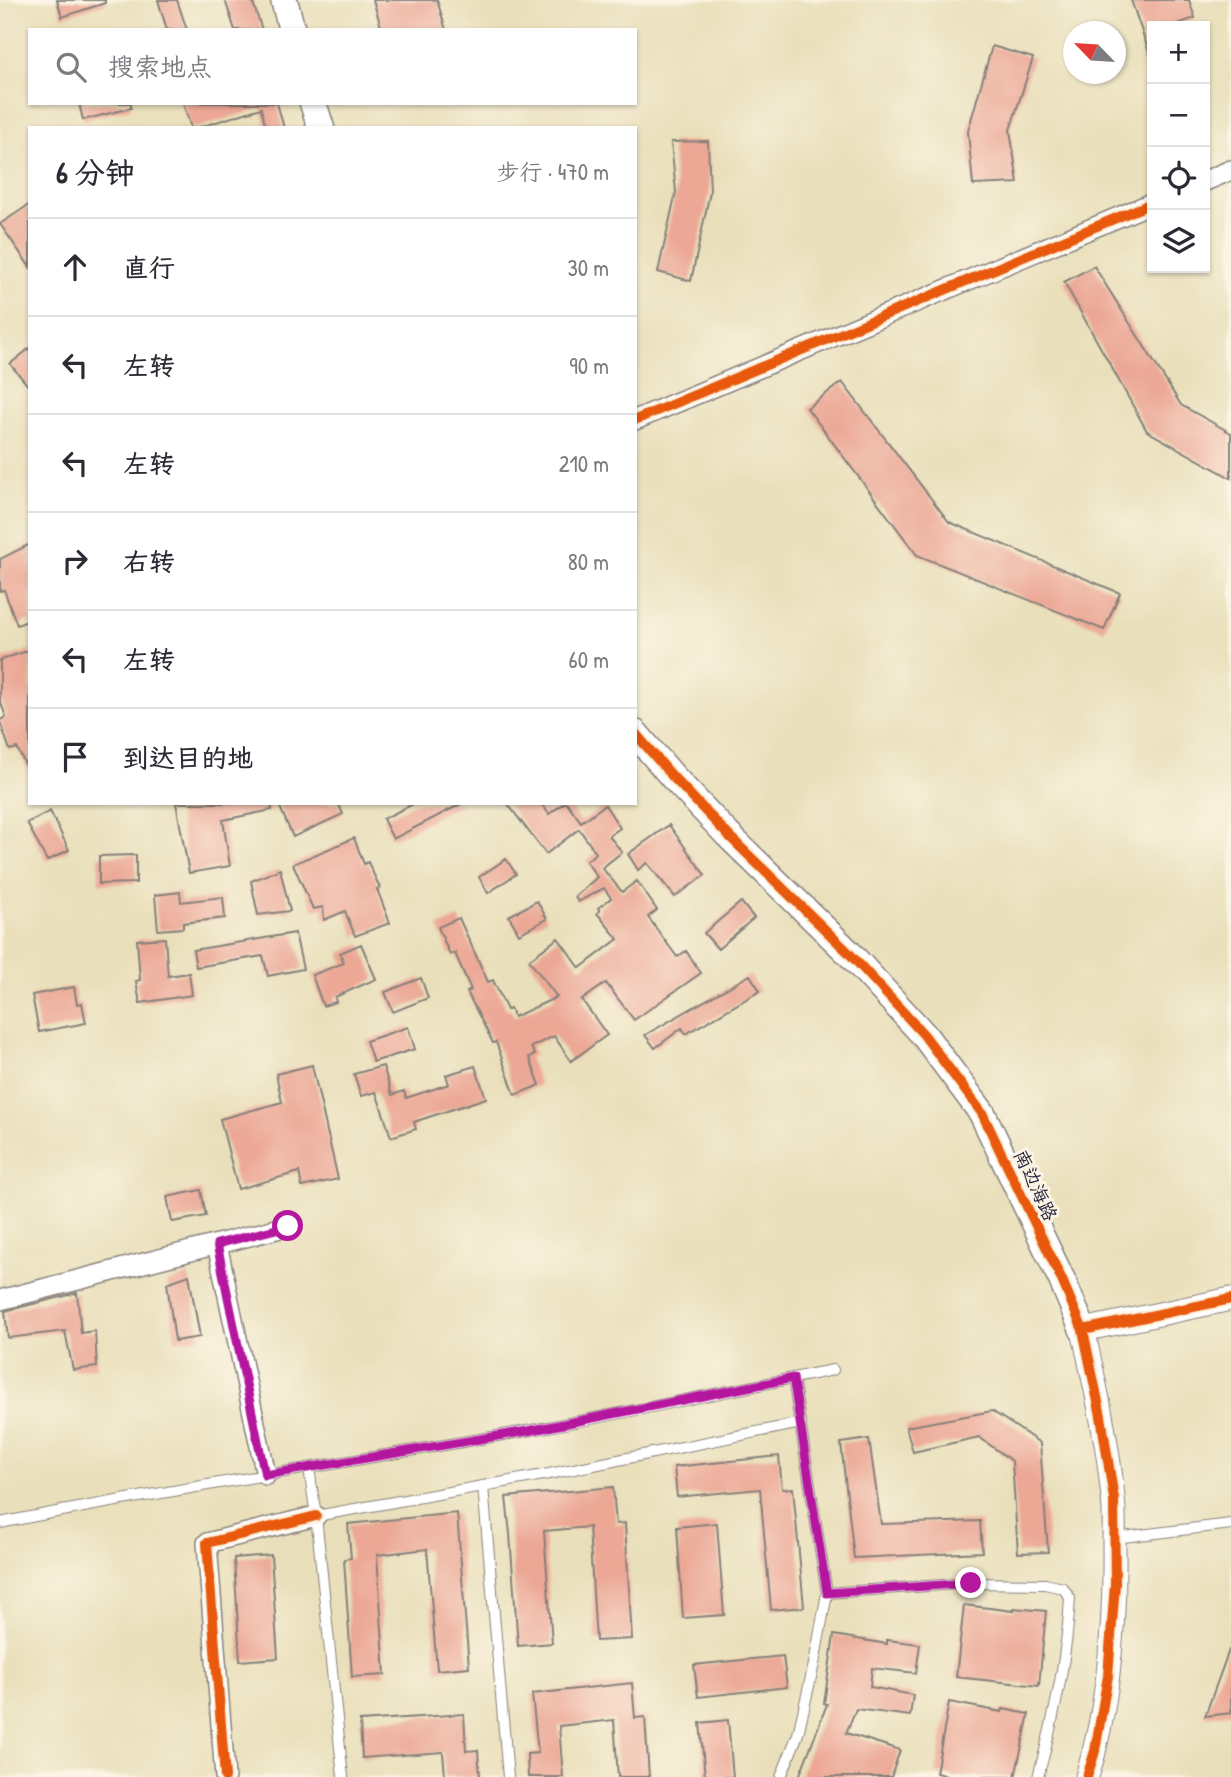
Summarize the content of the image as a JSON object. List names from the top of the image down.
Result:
{
  "streets": {
    "main road": ["南边海路"]
  },
  "north": "top left",
  "page": {
    "map_buttons": ["+", "−"],
    "search": "搜索地点",
    "heading": ["6 分钟", "步行 · 470 m"],
    "list": [
      ["直行", "30 m"],
      ["左转", "90 m"],
      ["左转", "210 m"],
      ["右转", "80 m"],
      ["左转", "60 m"],
      "到达目的地"
    ]
  }
}
